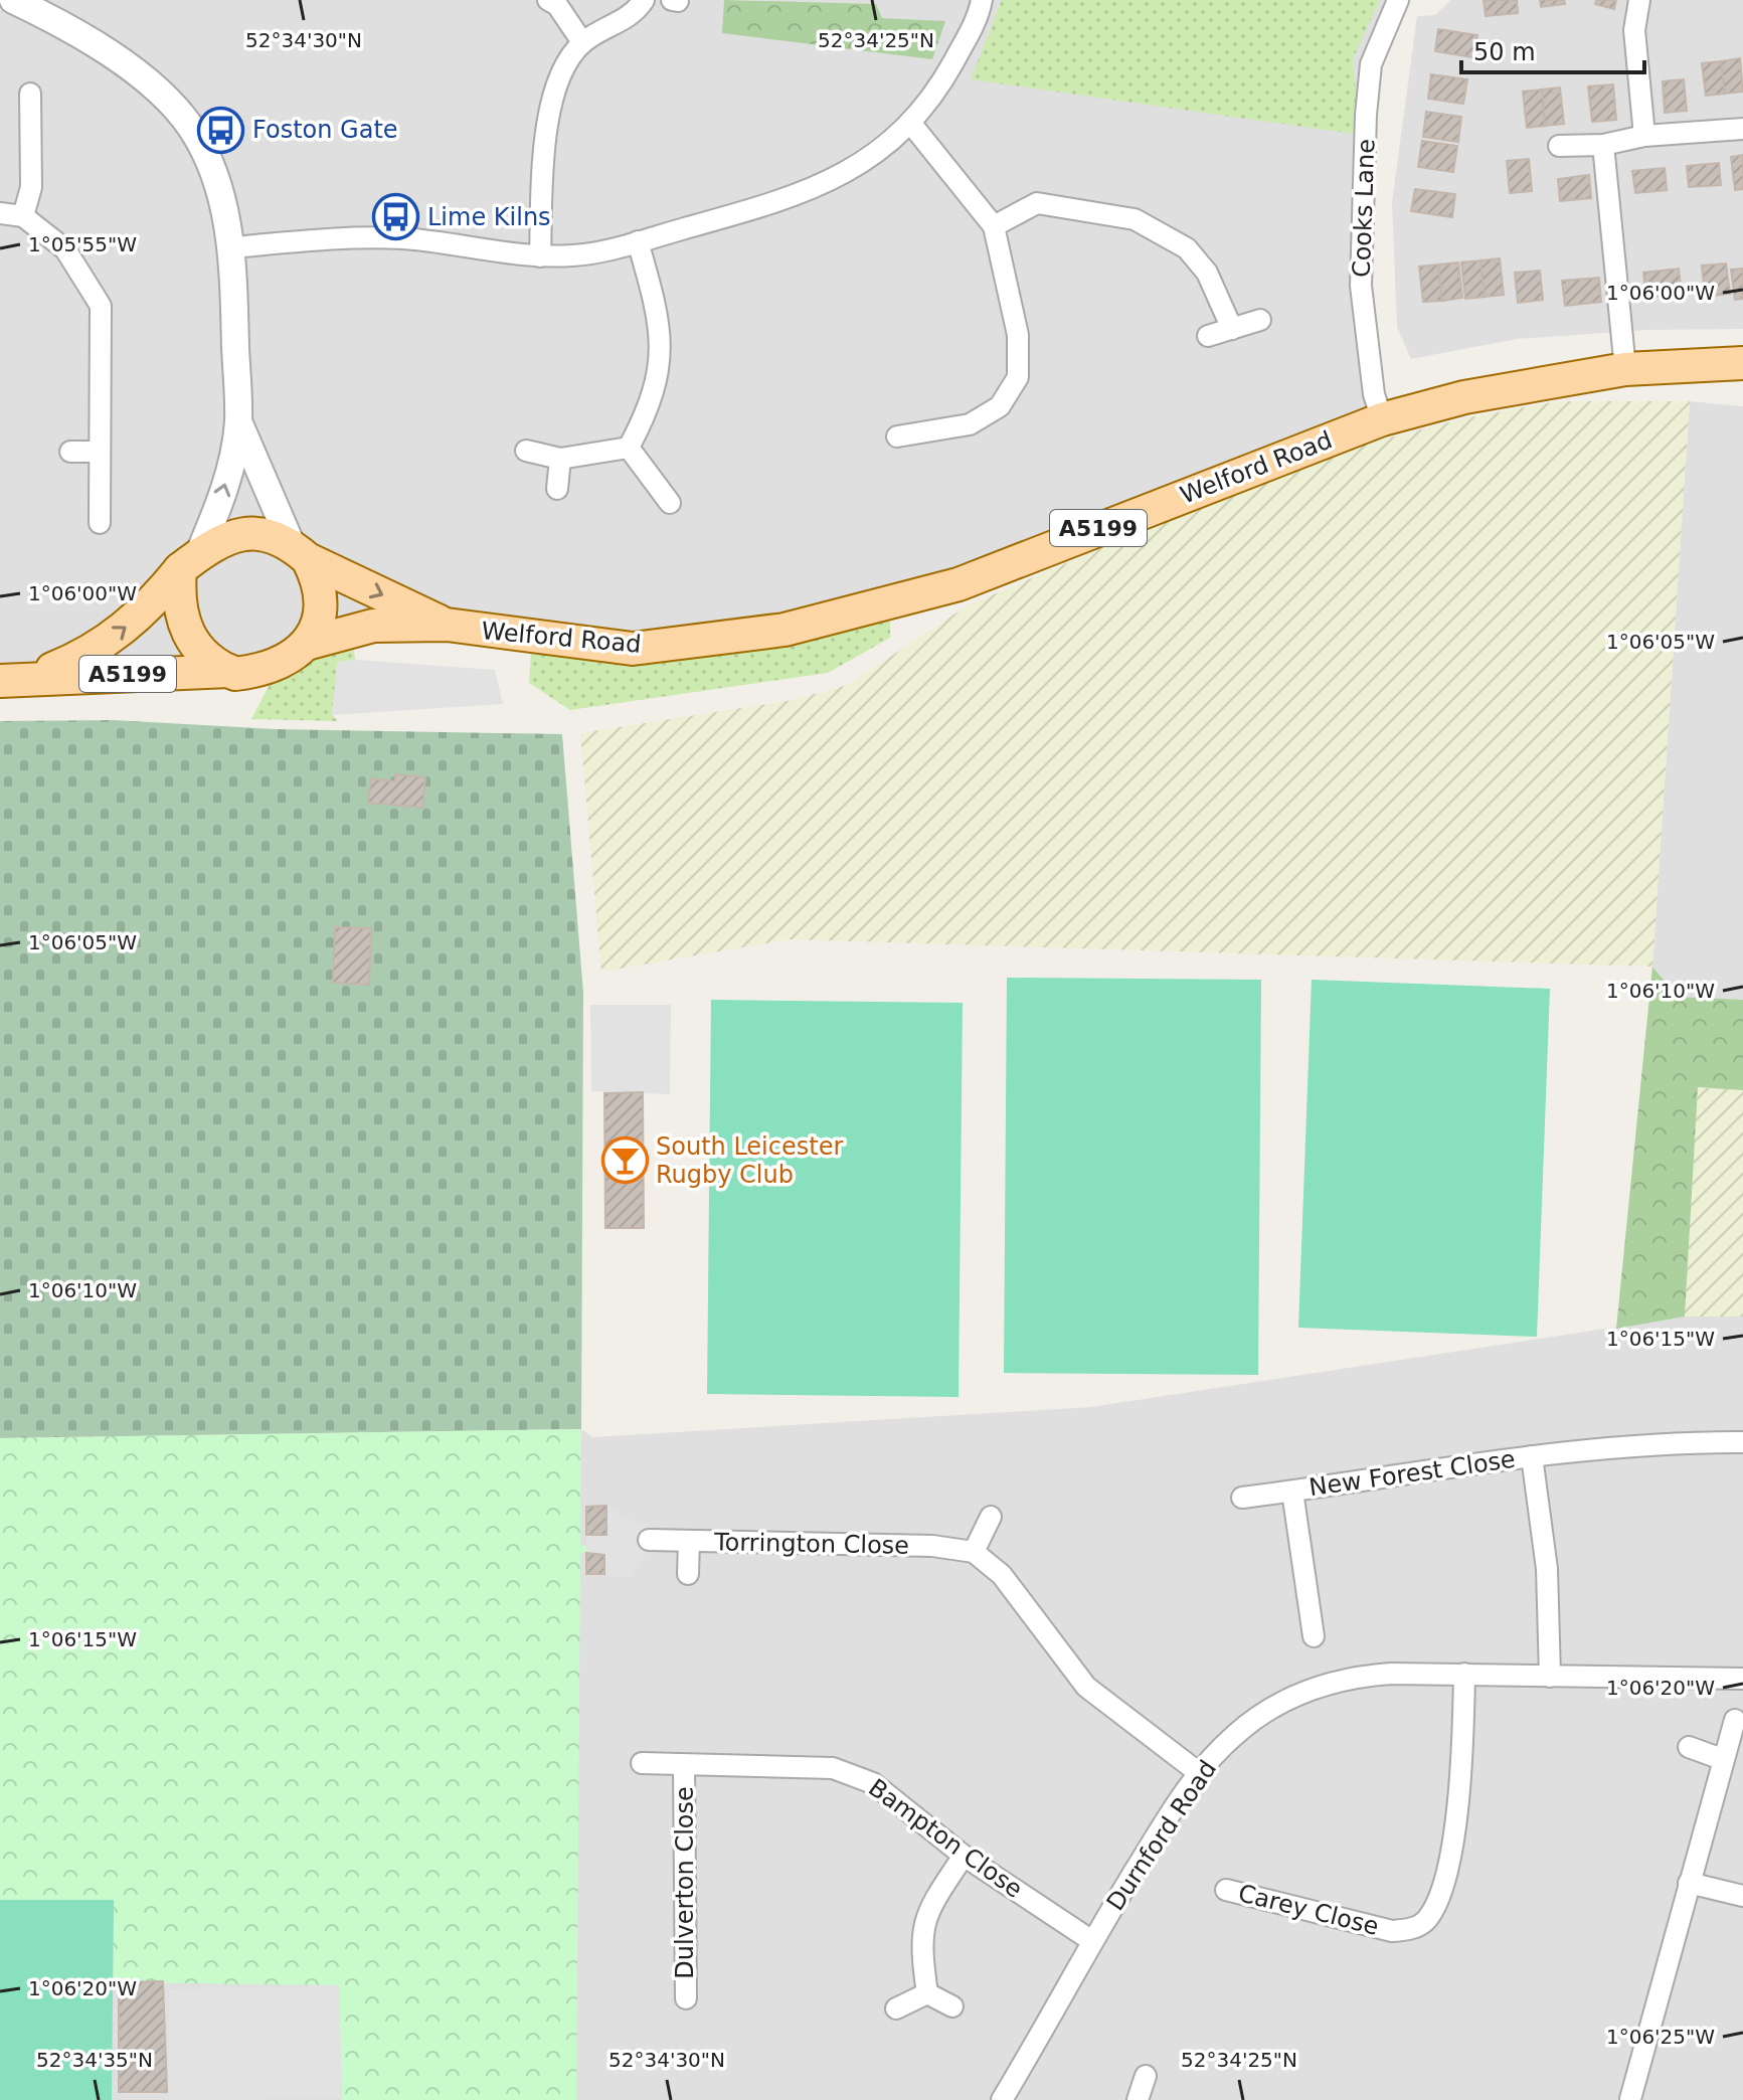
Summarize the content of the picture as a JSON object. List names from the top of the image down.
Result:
{
  "streets": {
    "main road": ["Welford Road", "A5199"],
    "street": [
      "Cooks Lane",
      "New Forest Close",
      "Torrington Close",
      "Durnford Road",
      "Bampton Close",
      "Dulverton Close",
      "Carey Close"
    ]
  },
  "crossings": [
    ["Cooks Lane", "Welford Road"],
    ["Welford Road", "A5199"],
    ["New Forest Close", "Durnford Road"],
    ["Durnford Road", "Bampton Close"],
    ["Durnford Road", "Carey Close"],
    ["Bampton Close", "Dulverton Close"]
  ],
  "places": {
    "bus stop": ["Foston Gate", "Lime Kilns"],
    "bar": ["South Leicester Rugby Club"]
  },
  "scale_bar": "50 m",
  "coordinates": [
    "52°34'30\"N",
    "52°34'25\"N",
    "1°05'55\"W",
    "1°06'00\"W",
    "1°06'05\"W",
    "1°06'10\"W",
    "1°06'15\"W",
    "1°06'20\"W",
    "1°06'25\"W",
    "52°34'35\"N"
  ]
}
